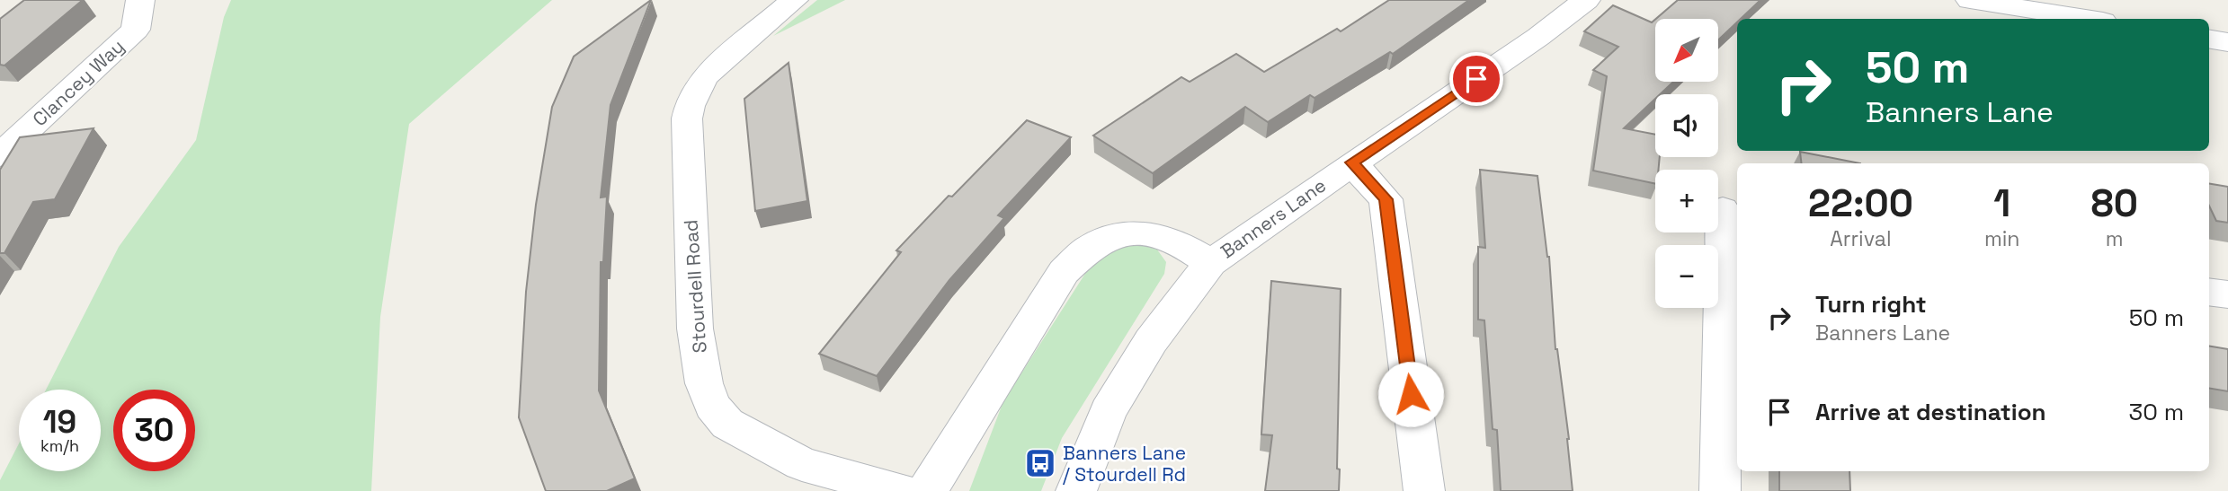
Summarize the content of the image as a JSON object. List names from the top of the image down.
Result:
{
  "streets": {
    "street": ["Clancey Way", "Banners Lane", "Stourdell Road"]
  },
  "places": {
    "bus stop": ["Banners Lane / Stourdell Rd"]
  },
  "north": "bottom left",
  "page": {
    "map_buttons": ["+", "−"],
    "turn": ["50 m", "Banners Lane"],
    "eta": [
      "22:00",
      "Arrival",
      "1",
      "min",
      "80",
      "m"
    ],
    "list": [
      {
        "name": "Turn right",
        "note": "Banners Lane",
        "value": "50 m"
      },
      {
        "name": "Arrive at destination",
        "value": "30 m"
      }
    ],
    "speed": "19 km/h",
    "limit": "30"
  }
}
